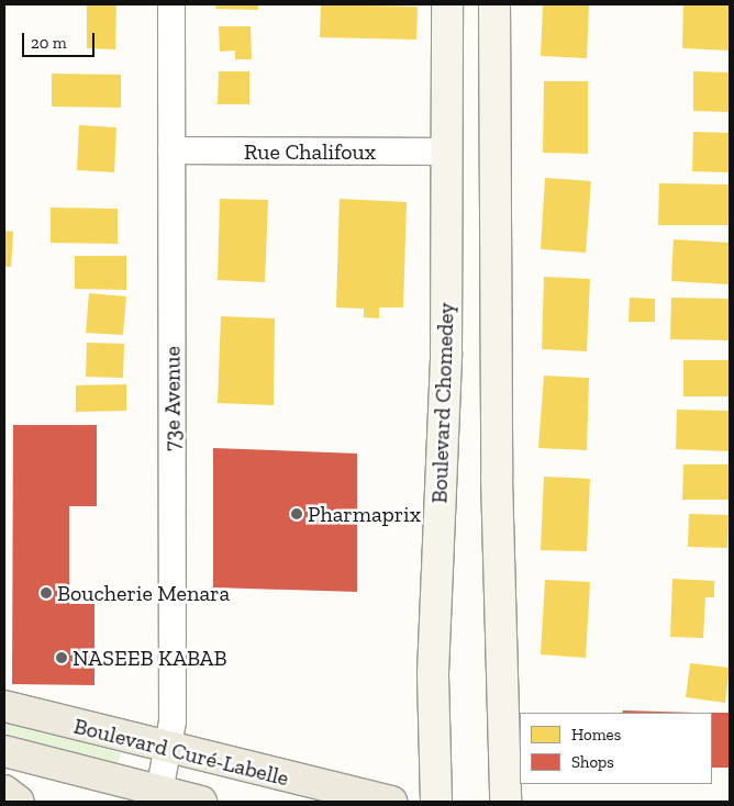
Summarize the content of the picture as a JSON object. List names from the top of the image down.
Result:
{
  "streets": {
    "main road": ["Boulevard Curé-Labelle"],
    "street": ["Rue Chalifoux", "73e Avenue", "Boulevard Chomedey"]
  },
  "crossings": [
    ["Rue Chalifoux", "73e Avenue"],
    ["Rue Chalifoux", "Boulevard Chomedey"],
    ["73e Avenue", "Boulevard Curé-Labelle"]
  ],
  "places": ["Pharmaprix", "Boucherie Menara", "NASEEB KABAB"],
  "legend": ["Homes", "Shops"],
  "scale_bar": "20 m"
}
